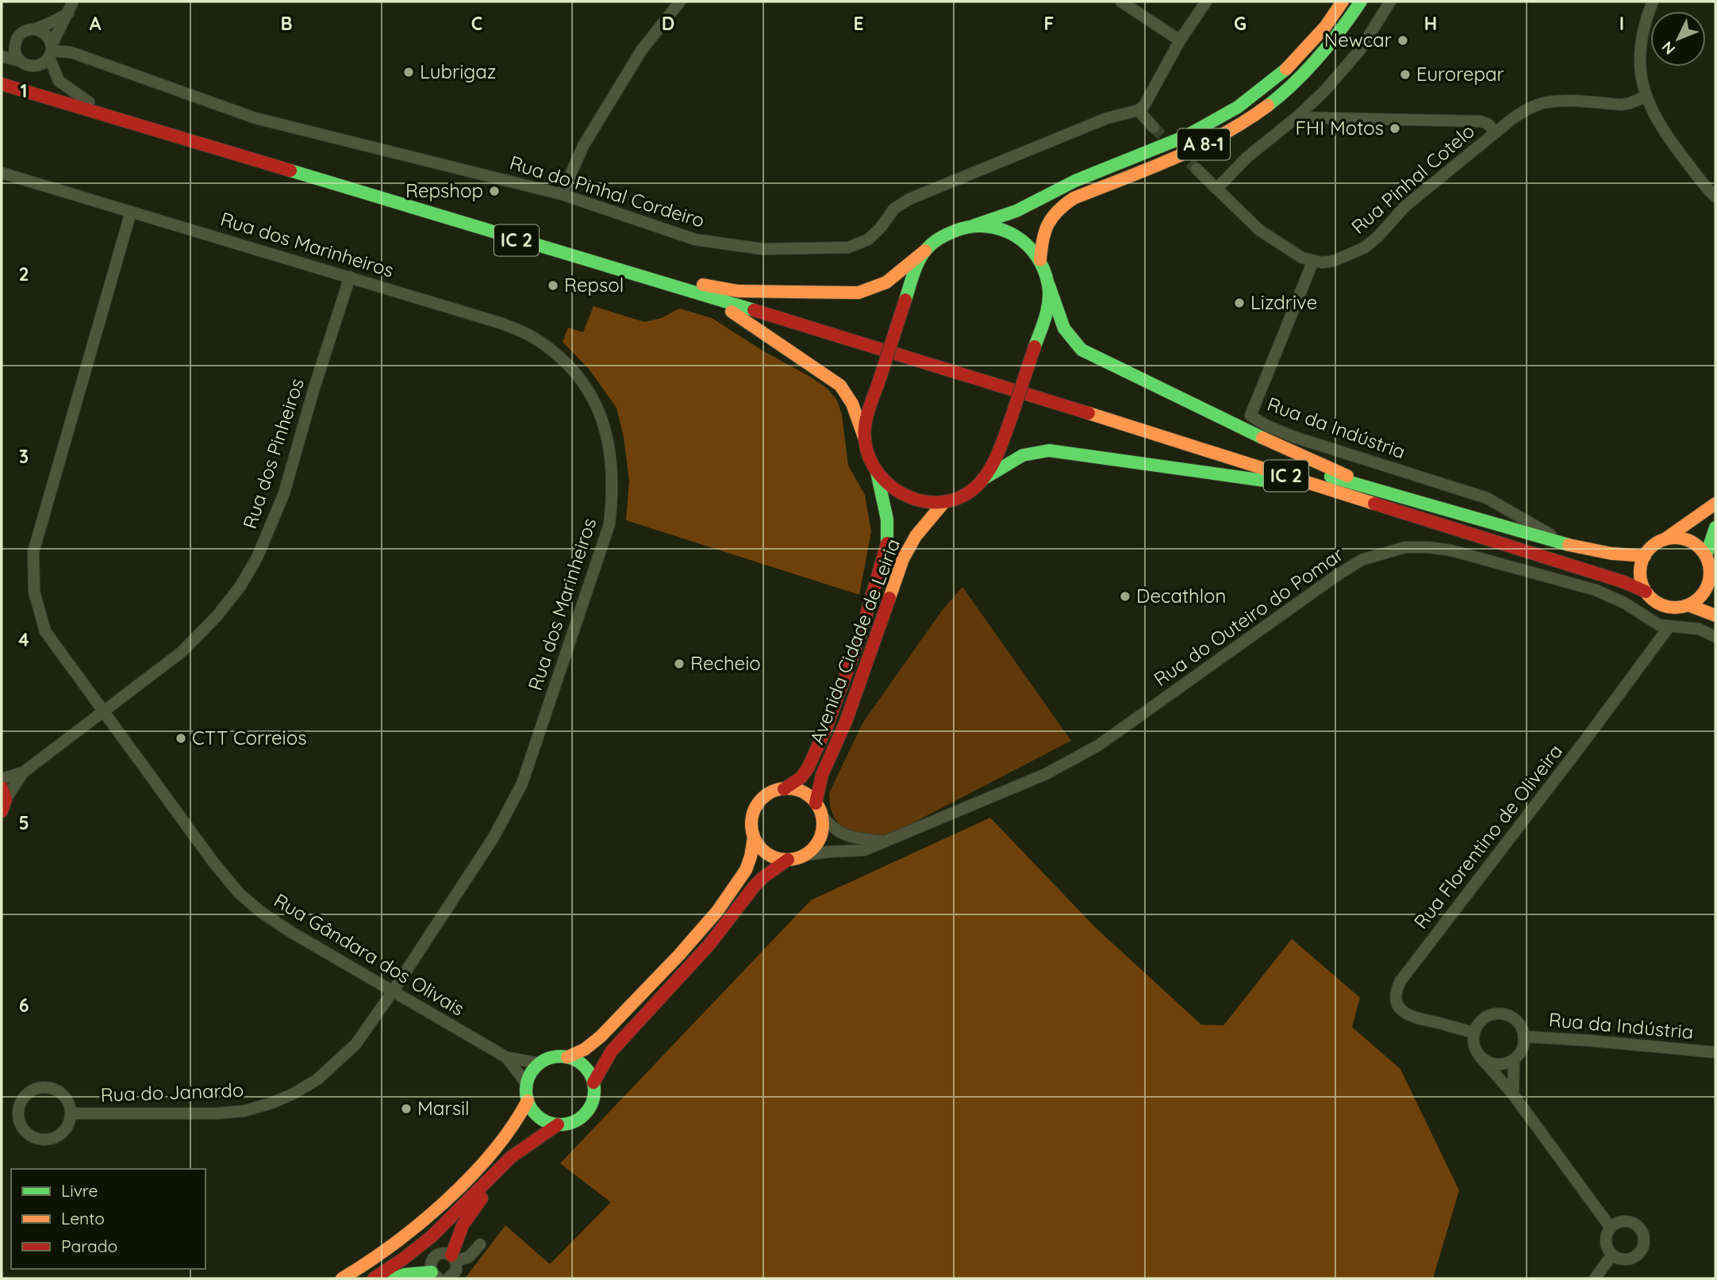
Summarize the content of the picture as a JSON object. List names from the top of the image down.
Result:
{
  "streets": {
    "main road": ["A 8-1", "IC 2", "Avenida Cidade de Leiria"],
    "street": [
      "Rua Pinhal Cotelo",
      "Rua do Pinhal Cordeiro",
      "Rua dos Marinheiros",
      "Rua da Indústria",
      "Rua dos Pinheiros",
      "Rua do Outeiro do Pomar",
      "Rua Florentino de Oliveira",
      "Rua Gândara dos Olivais",
      "Rua do Janardo"
    ]
  },
  "crossings": [
    ["Rua Pinhal Cotelo", "Rua da Indústria"],
    ["IC 2", "Rua da Indústria"],
    ["IC 2", "Avenida Cidade de Leiria"],
    ["Rua dos Marinheiros", "Rua dos Pinheiros"],
    ["Rua dos Marinheiros", "Rua Gândara dos Olivais"],
    ["Rua dos Marinheiros", "Rua do Janardo"],
    ["Rua da Indústria", "Rua Florentino de Oliveira"],
    ["Rua dos Pinheiros", "Rua Gândara dos Olivais"],
    ["Rua do Outeiro do Pomar", "Avenida Cidade de Leiria"],
    ["Rua do Outeiro do Pomar", "Rua Florentino de Oliveira"],
    ["Rua Gândara dos Olivais", "Rua do Janardo"]
  ],
  "places": [
    "Newcar",
    "Lubrigaz",
    "Eurorepar",
    "FHI Motos",
    "Repshop",
    "Repsol",
    "Lizdrive",
    "Decathlon",
    "Recheio",
    "CTT Correios",
    "Marsil"
  ],
  "legend": ["Livre", "Lento", "Parado"],
  "north": "bottom left",
  "grid": {
    "columns": [
      "A",
      "B",
      "C",
      "D",
      "E",
      "F",
      "G",
      "H",
      "I"
    ],
    "rows": [
      "1",
      "2",
      "3",
      "4",
      "5",
      "6"
    ]
  }
}
